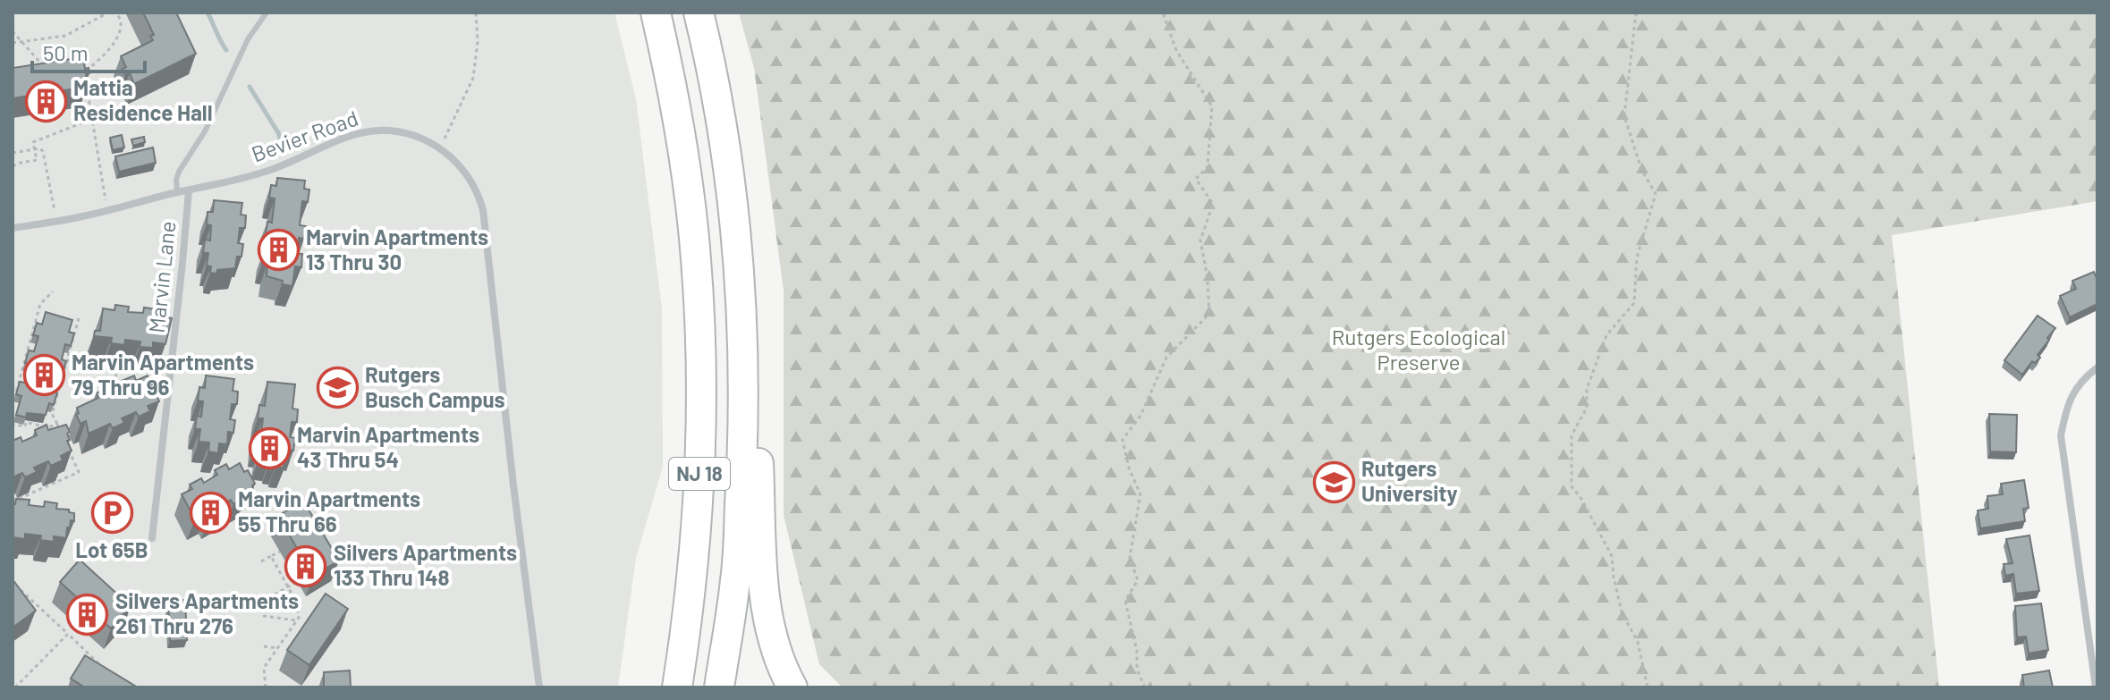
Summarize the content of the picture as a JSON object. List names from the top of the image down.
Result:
{
  "streets": {
    "highway": ["NJ 18"],
    "street": ["Bevier Road", "Marvin Lane"]
  },
  "crossings": [
    ["Bevier Road", "Marvin Lane"]
  ],
  "parks": ["Rutgers Ecological Preserve"],
  "places": {
    "building": [
      "Mattia Residence Hall",
      "Marvin Apartments 13 Thru 30",
      "Marvin Apartments 79 Thru 96",
      "Marvin Apartments 43 Thru 54",
      "Marvin Apartments 55 Thru 66",
      "Silvers Apartments 133 Thru 148",
      "Silvers Apartments 261 Thru 276"
    ],
    "school or university": ["Rutgers Busch Campus", "Rutgers University"],
    "parking": ["Lot 65B"]
  },
  "scale_bar": "50 m"
}
